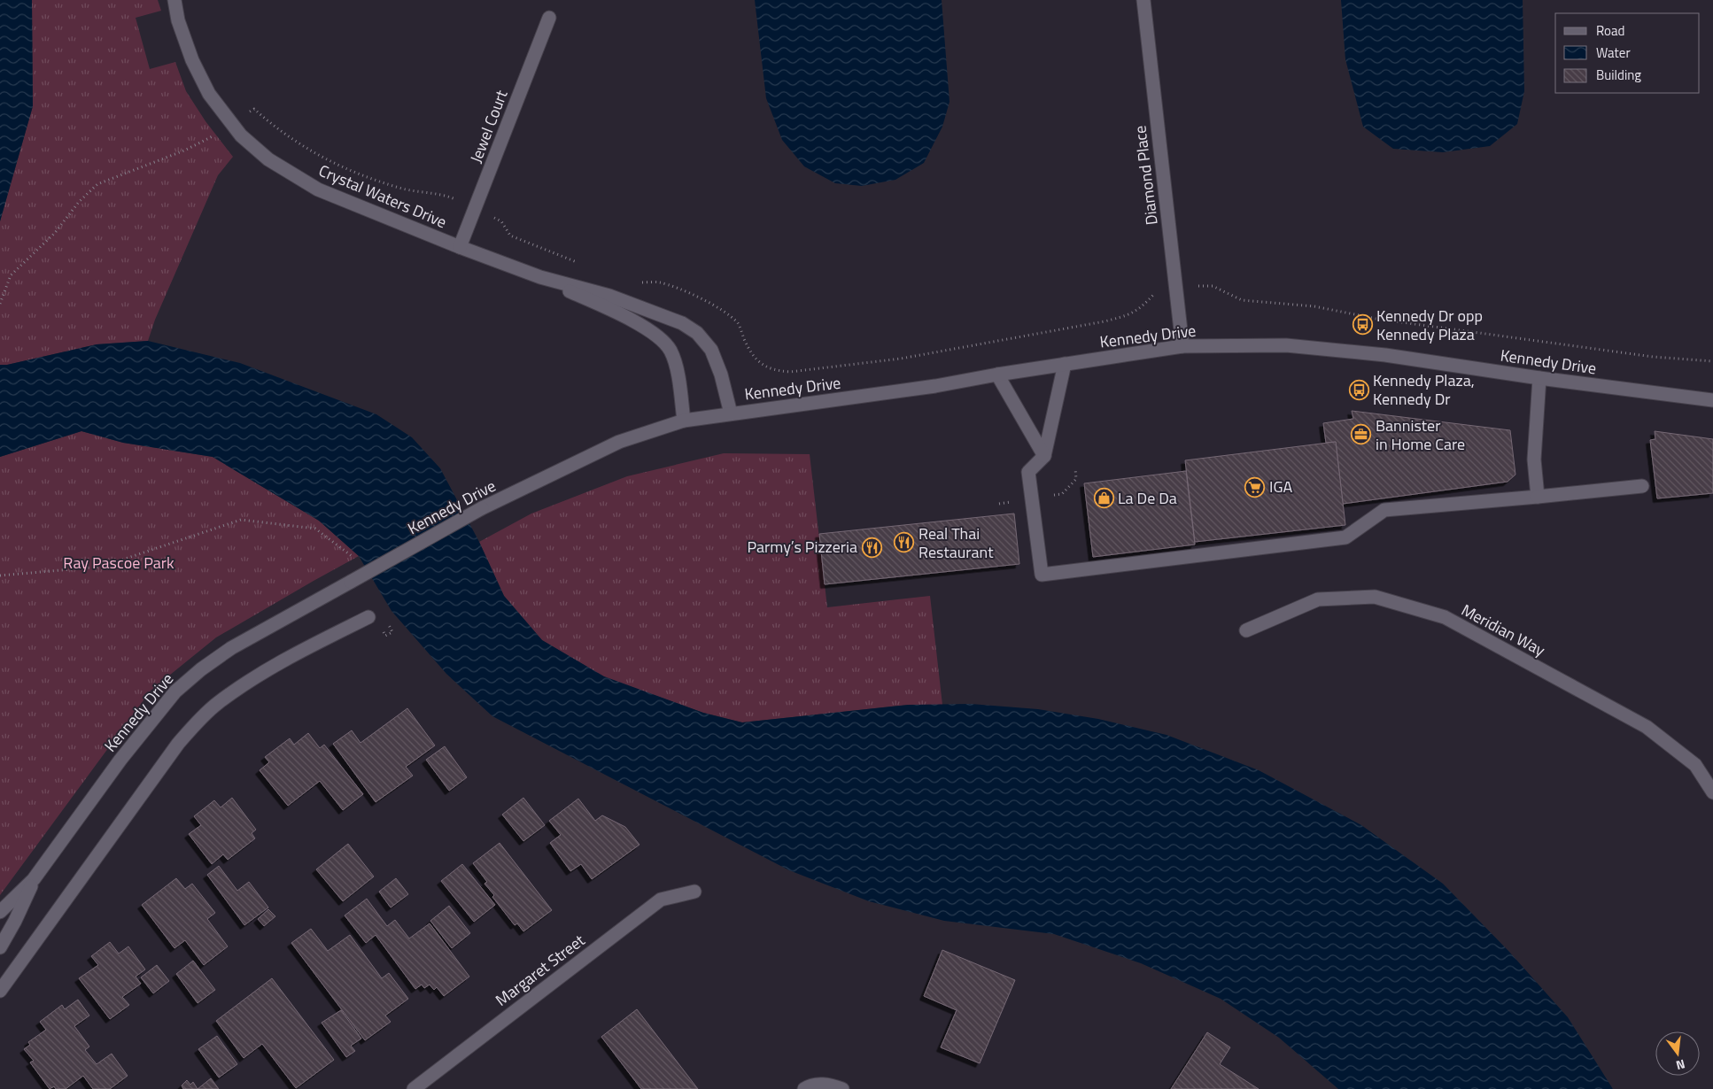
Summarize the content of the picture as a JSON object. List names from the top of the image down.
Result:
{
  "streets": {
    "street": [
      "Jewel Court",
      "Diamond Place",
      "Crystal Waters Drive",
      "Kennedy Drive",
      "Meridian Way",
      "Margaret Street"
    ]
  },
  "crossings": [
    ["Jewel Court", "Crystal Waters Drive"],
    ["Diamond Place", "Kennedy Drive"],
    ["Crystal Waters Drive", "Kennedy Drive"]
  ],
  "parks": ["Ray Pascoe Park"],
  "places": {
    "bus stop": ["Kennedy Dr opp Kennedy Plaza", "Kennedy Plaza, Kennedy Dr"],
    "office": ["Bannister in Home Care"],
    "supermarket": ["IGA"],
    "shop": ["La De Da"],
    "restaurant": ["Real Thai Restaurant", "Parmy’s Pizzeria"]
  },
  "legend": ["Road", "Water", "Building"],
  "north": "bottom"
}
